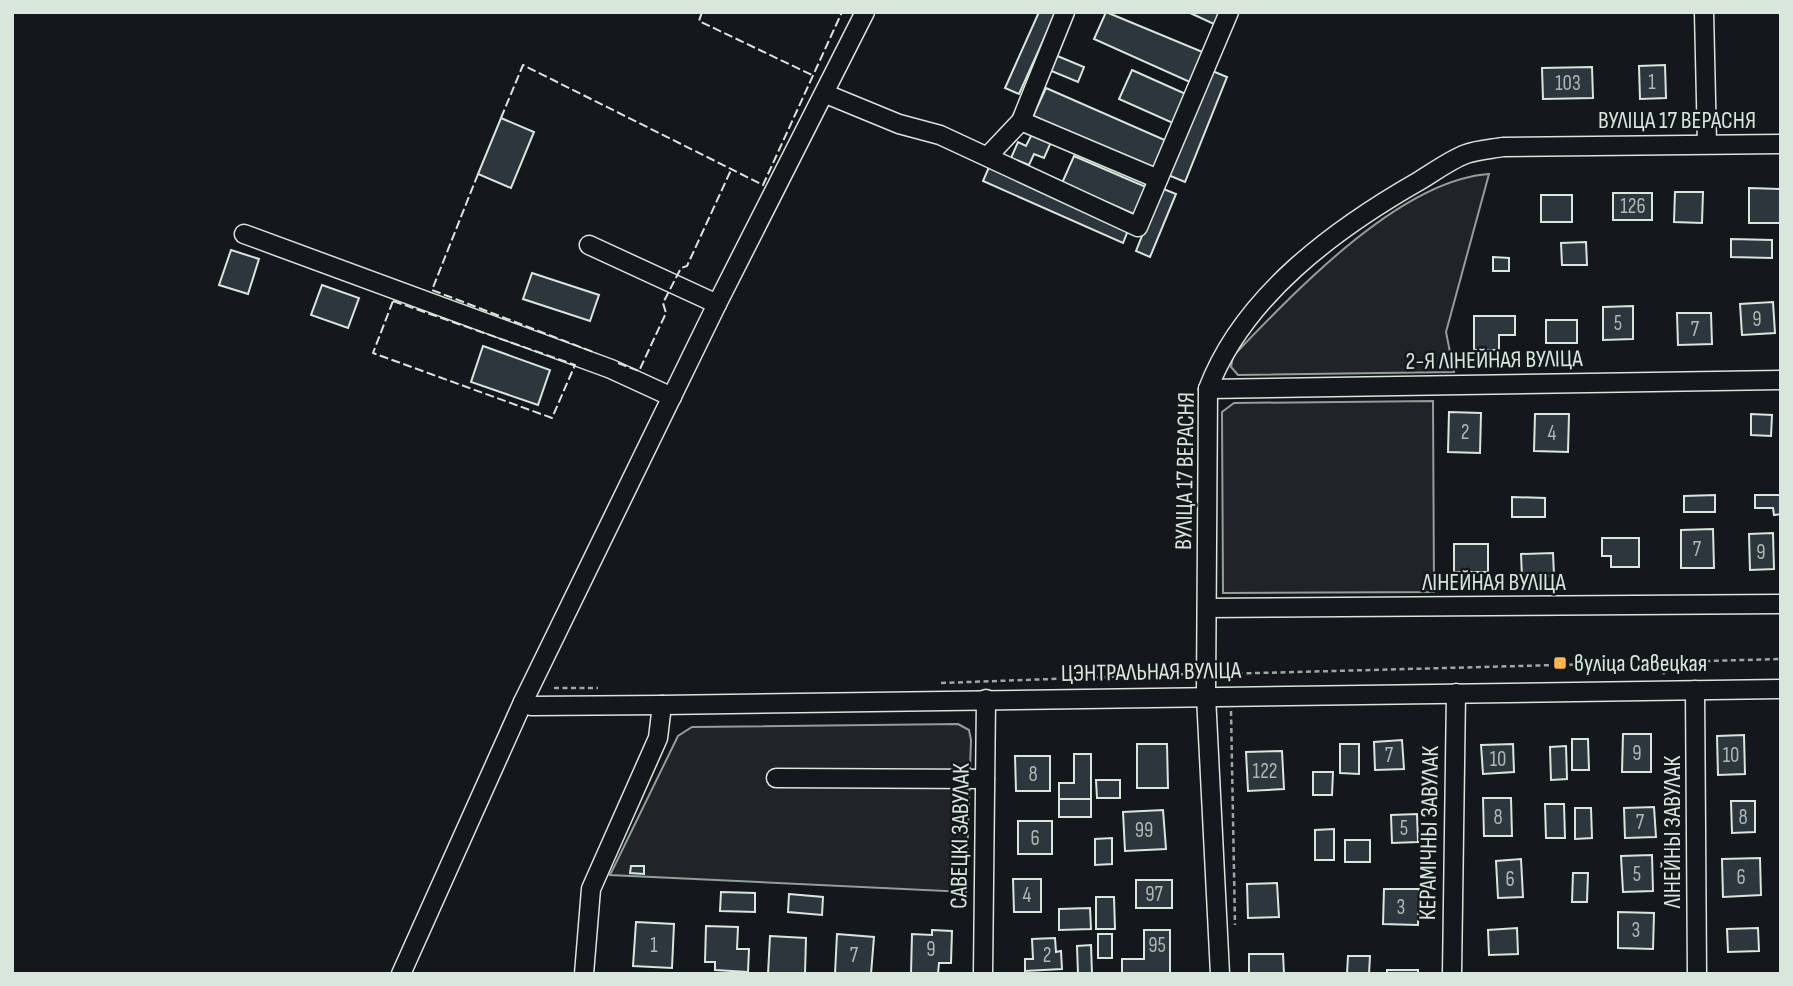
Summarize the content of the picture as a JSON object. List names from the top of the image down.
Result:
{
  "streets": {
    "street": [
      "ВУЛІЦА 17 ВЕРАСНЯ",
      "2-Я ЛІНЕЙНАЯ ВУЛІЦА",
      "ЛІНЕЙНАЯ ВУЛІЦА",
      "ЦЭНТРАЛЬНАЯ ВУЛІЦА",
      "ЛІНЕЙНЫ ЗАВУЛАК",
      "КЕРАМІЧНЫ ЗАВУЛАК",
      "САВЕЦКІ ЗАВУЛАК"
    ]
  },
  "crossings": [
    ["ВУЛІЦА 17 ВЕРАСНЯ", "2-Я ЛІНЕЙНАЯ ВУЛІЦА"],
    ["ВУЛІЦА 17 ВЕРАСНЯ", "ЛІНЕЙНАЯ ВУЛІЦА"],
    ["ВУЛІЦА 17 ВЕРАСНЯ", "ЦЭНТРАЛЬНАЯ ВУЛІЦА"],
    ["ЦЭНТРАЛЬНАЯ ВУЛІЦА", "ЛІНЕЙНЫ ЗАВУЛАК"],
    ["ЦЭНТРАЛЬНАЯ ВУЛІЦА", "КЕРАМІЧНЫ ЗАВУЛАК"],
    ["ЦЭНТРАЛЬНАЯ ВУЛІЦА", "САВЕЦКІ ЗАВУЛАК"]
  ],
  "places": {
    "transit": ["вуліца Савецкая"]
  },
  "house_numbers": [
    "1",
    "103",
    "126",
    "9",
    "5",
    "7",
    "2",
    "4",
    "7",
    "9",
    "9",
    "7",
    "10",
    "10",
    "122",
    "8",
    "8",
    "8",
    "7",
    "5",
    "99",
    "6",
    "5",
    "6",
    "6",
    "97",
    "4",
    "3",
    "3",
    "1",
    "95",
    "9",
    "7",
    "2"
  ]
}
